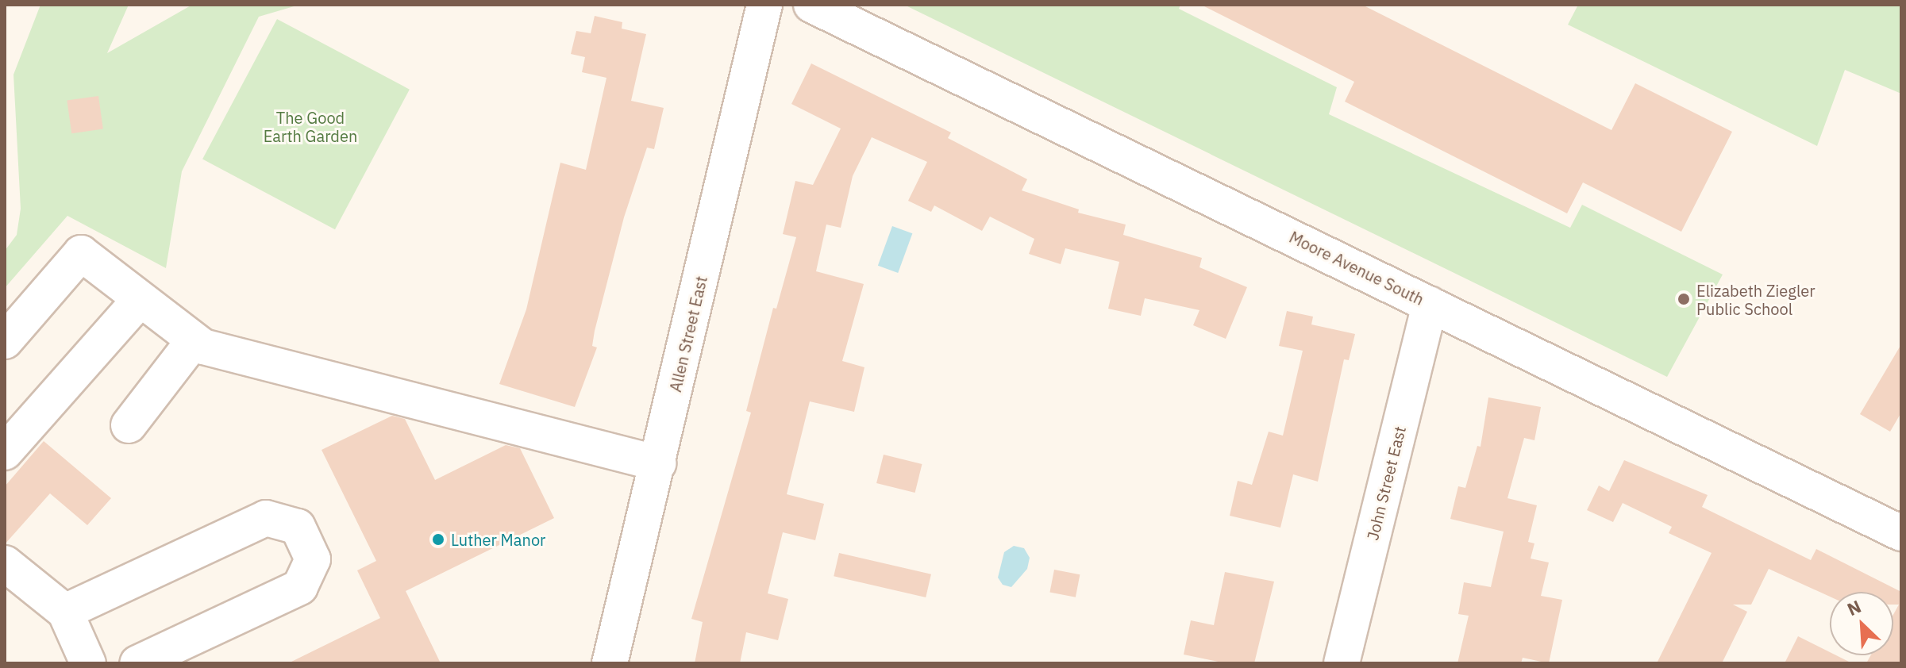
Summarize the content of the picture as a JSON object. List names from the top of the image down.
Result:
{
  "streets": {
    "street": ["Moore Avenue South", "Allen Street East", "John Street East"]
  },
  "crossings": [
    ["Moore Avenue South", "John Street East"]
  ],
  "parks": ["The Good Earth Garden"],
  "places": ["Elizabeth Ziegler Public School", "Luther Manor"],
  "north": "top left"
}
